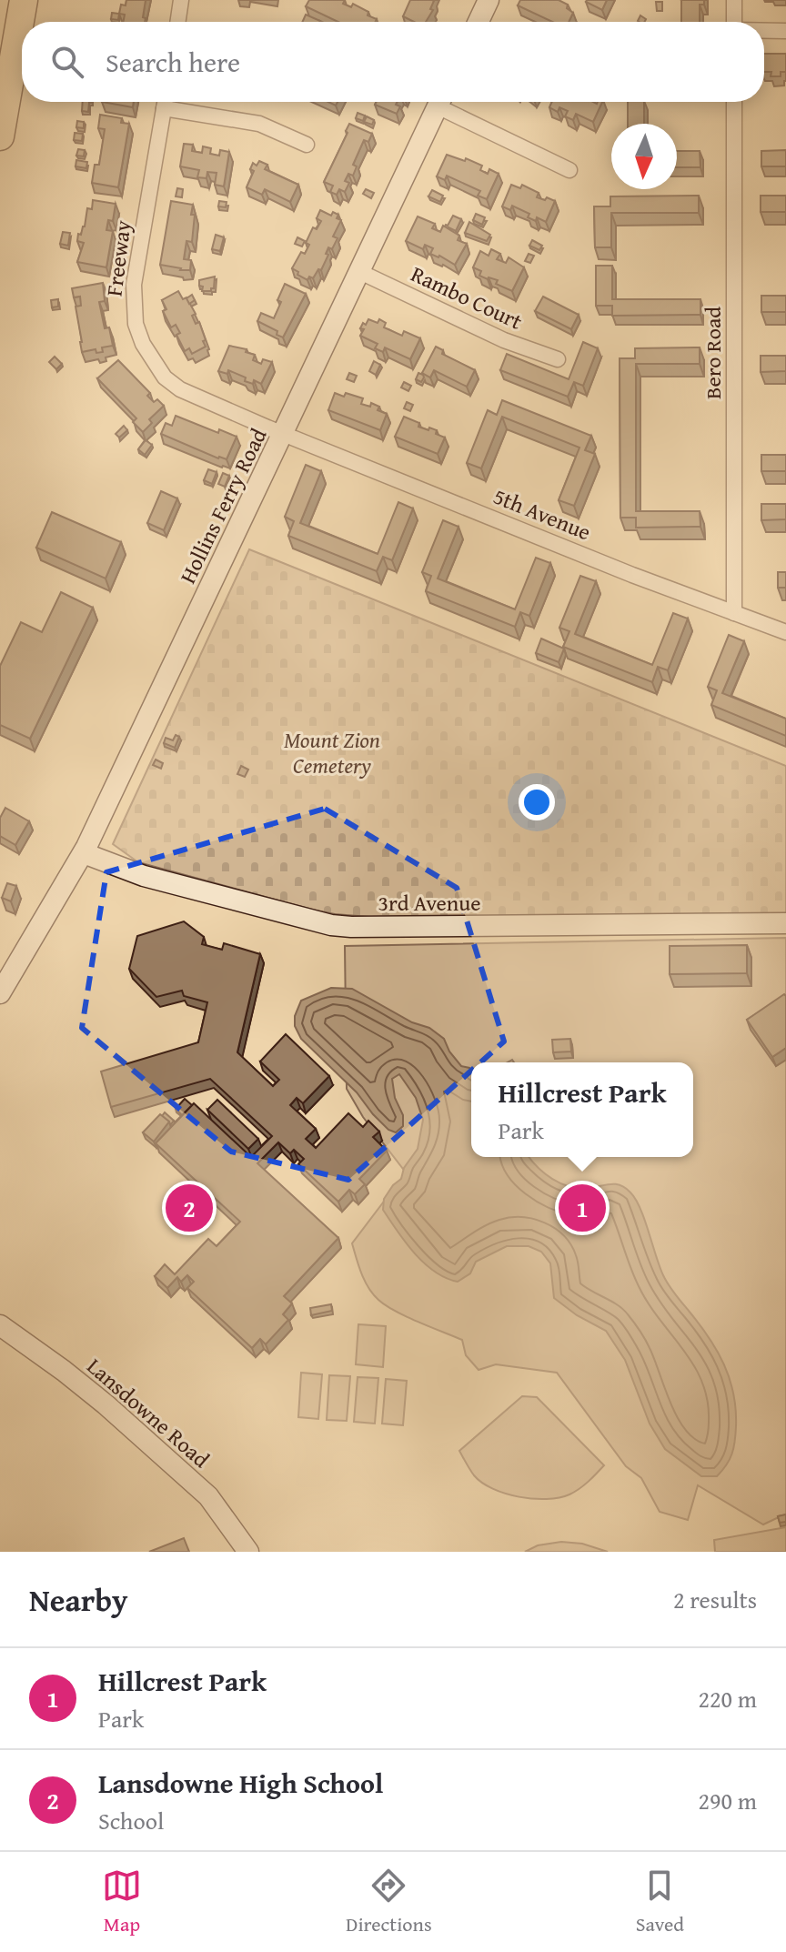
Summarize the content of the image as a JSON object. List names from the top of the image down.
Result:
{
  "streets": {
    "street": [
      "Freeway",
      "Rambo Court",
      "Bero Road",
      "Hollins Ferry Road",
      "5th Avenue",
      "3rd Avenue",
      "Lansdowne Road"
    ]
  },
  "crossings": [
    ["Freeway", "Hollins Ferry Road"],
    ["Freeway", "5th Avenue"],
    ["Rambo Court", "Hollins Ferry Road"],
    ["Bero Road", "5th Avenue"],
    ["Hollins Ferry Road", "5th Avenue"],
    ["Hollins Ferry Road", "3rd Avenue"]
  ],
  "parks": ["Mount Zion Cemetery"],
  "north": "bottom",
  "page": {
    "search": "Search here",
    "popup": ["Hillcrest Park", "Park"],
    "pins": ["1", "2"],
    "heading": ["Nearby", "2 results"],
    "list": [
      {
        "mark": "1",
        "name": "Hillcrest Park",
        "note": "Park",
        "value": "220 m"
      },
      {
        "mark": "2",
        "name": "Lansdowne High School",
        "note": "School",
        "value": "290 m"
      }
    ],
    "nav": ["Map", "Directions", "Saved"]
  }
}
